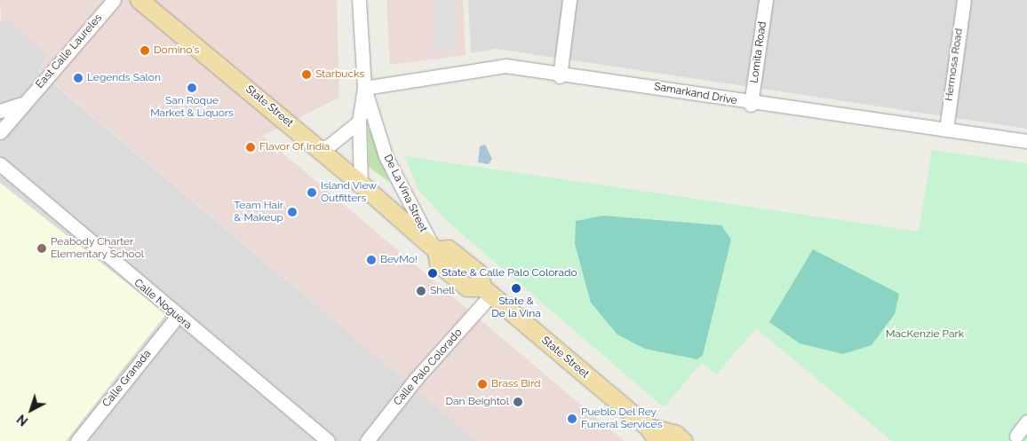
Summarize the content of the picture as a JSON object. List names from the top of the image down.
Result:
{
  "streets": {
    "main road": ["State Street"],
    "street": [
      "East Calle Laureles",
      "Lomita Road",
      "Hermosa Road",
      "Samarkand Drive",
      "De La Vina Street",
      "Calle Noguera",
      "Calle Palo Colorado",
      "Calle Granada"
    ]
  },
  "crossings": [
    ["Lomita Road", "Samarkand Drive"],
    ["Hermosa Road", "Samarkand Drive"],
    ["Samarkand Drive", "De La Vina Street"],
    ["State Street", "De La Vina Street"],
    ["State Street", "Calle Palo Colorado"],
    ["Calle Noguera", "Calle Granada"]
  ],
  "parks": ["MacKenzie Park"],
  "places": [
    "Domino's",
    "Starbucks",
    "Legends Salon",
    "San Roque Market & Liquors",
    "Flavor Of India",
    "Island View Outfitters",
    "Team Hair & Makeup",
    "Peabody Charter Elementary School",
    "BevMo!",
    "State & Calle Palo Colorado",
    "State & De la Vina",
    "Shell",
    "Brass Bird",
    "Dan Beightol",
    "Pueblo Del Rey Funeral Services"
  ],
  "north": "bottom left"
}
